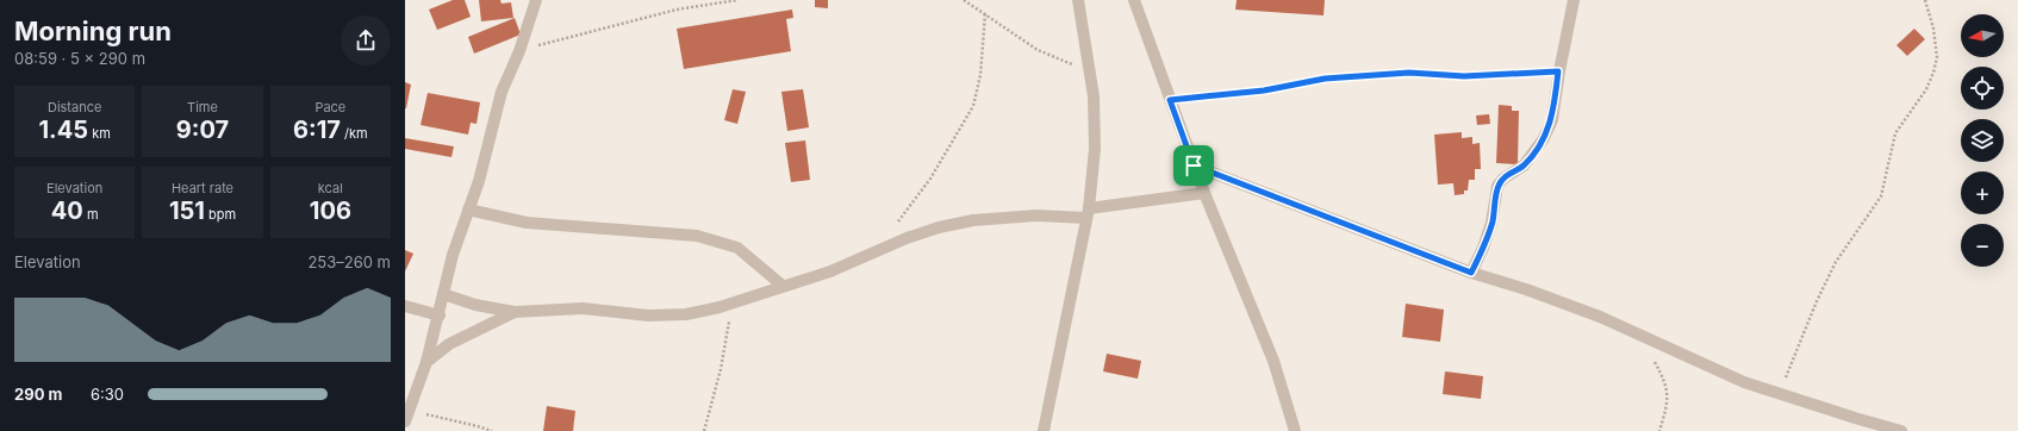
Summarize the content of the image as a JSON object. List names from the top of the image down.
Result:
{
  "north": "left",
  "page": {
    "heading": ["Morning run", "08:59 · 5 × 290 m"],
    "map_buttons": ["+", "−"],
    "stats": [
      ["Distance", "1.45 km"],
      ["Time", "9:07"],
      ["Pace", "6:17 /km"],
      ["Elevation", "40 m"],
      ["Heart rate", "151 bpm"],
      ["kcal", "106"]
    ],
    "chart": ["Elevation", "253–260 m"],
    "list": [
      {
        "name": "290 m",
        "note": "6:30"
      }
    ]
  }
}
